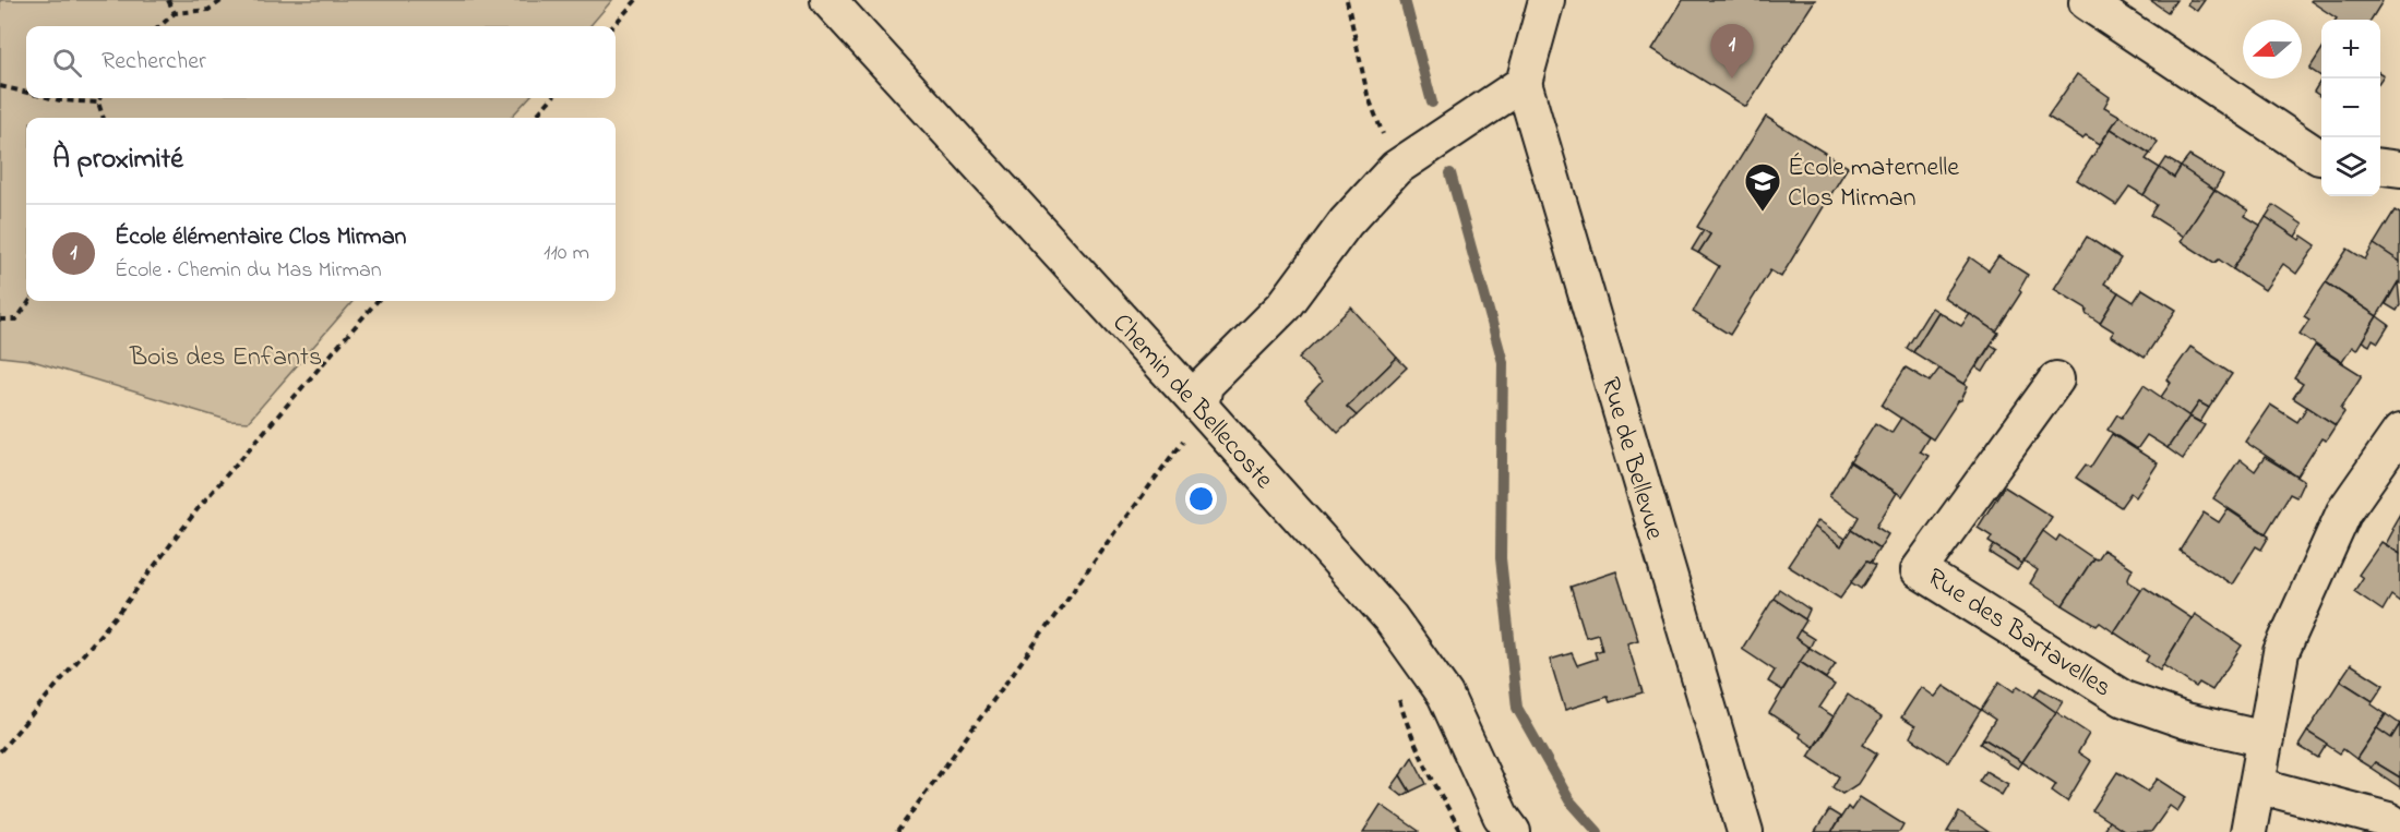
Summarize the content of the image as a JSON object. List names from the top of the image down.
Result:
{
  "streets": {
    "street": ["Chemin de Bellecoste", "Rue de Bellevue", "Rue des Bartavelles"]
  },
  "parks": ["Bois des Enfants"],
  "places": {
    "school or university": ["École maternelle Clos Mirman"]
  },
  "north": "left",
  "page": {
    "map_buttons": ["+", "−"],
    "pins": "1",
    "search": "Rechercher",
    "heading": "À proximité",
    "list": [
      {
        "mark": "1",
        "name": "École élémentaire Clos Mirman",
        "note": "École · Chemin du Mas Mirman",
        "value": "110 m"
      }
    ]
  }
}
